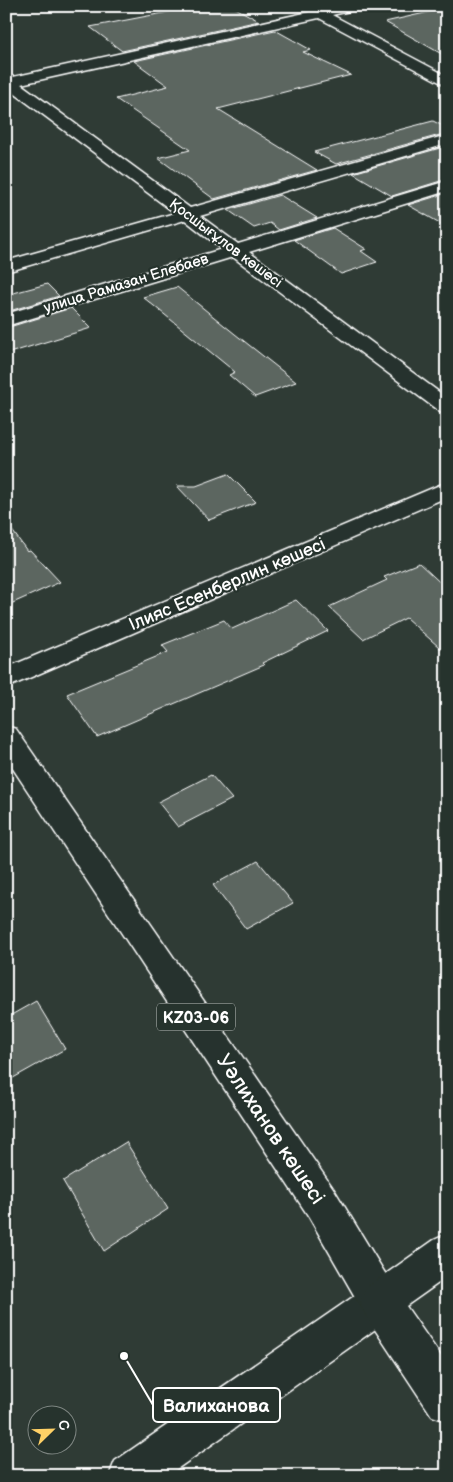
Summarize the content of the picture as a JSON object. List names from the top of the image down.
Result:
{
  "streets": {
    "main road": [
      "Қосшығұлов көшесі",
      "улица Рамазан Елебаев",
      "Ілияс Есенберлин көшесі",
      "KZ03-06",
      "Уәлиханов көшесі"
    ]
  },
  "crossings": [
    ["Қосшығұлов көшесі", "улица Рамазан Елебаев"]
  ],
  "places": ["Валиханова"],
  "north": "top right"
}
